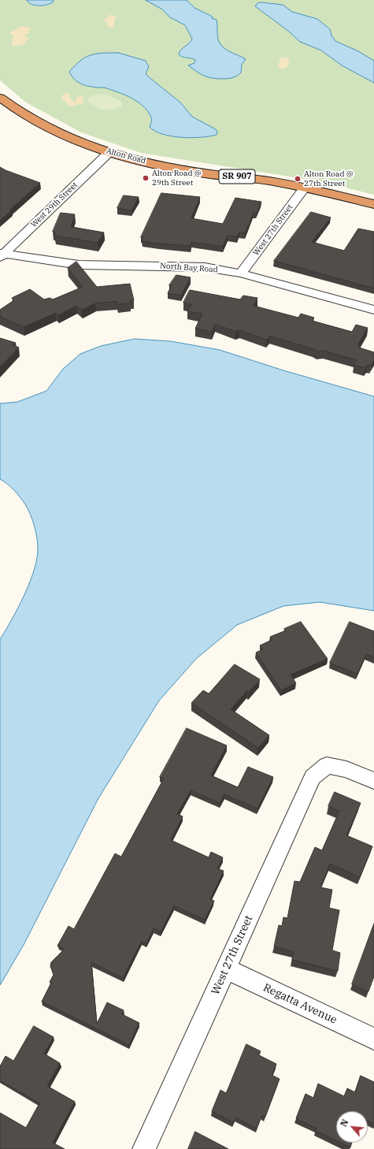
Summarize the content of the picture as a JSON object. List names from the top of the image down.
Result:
{
  "streets": {
    "highway": ["Alton Road", "SR 907"],
    "street": [
      "West 29th Street",
      "West 27th Street",
      "North Bay Road",
      "Regatta Avenue"
    ]
  },
  "crossings": [
    ["Alton Road", "West 29th Street"],
    ["Alton Road", "West 27th Street"],
    ["West 29th Street", "North Bay Road"],
    ["West 27th Street", "North Bay Road"],
    ["West 27th Street", "Regatta Avenue"]
  ],
  "places": ["Alton Road @ 29th Street", "Alton Road @ 27th Street"],
  "north": "top left"
}
